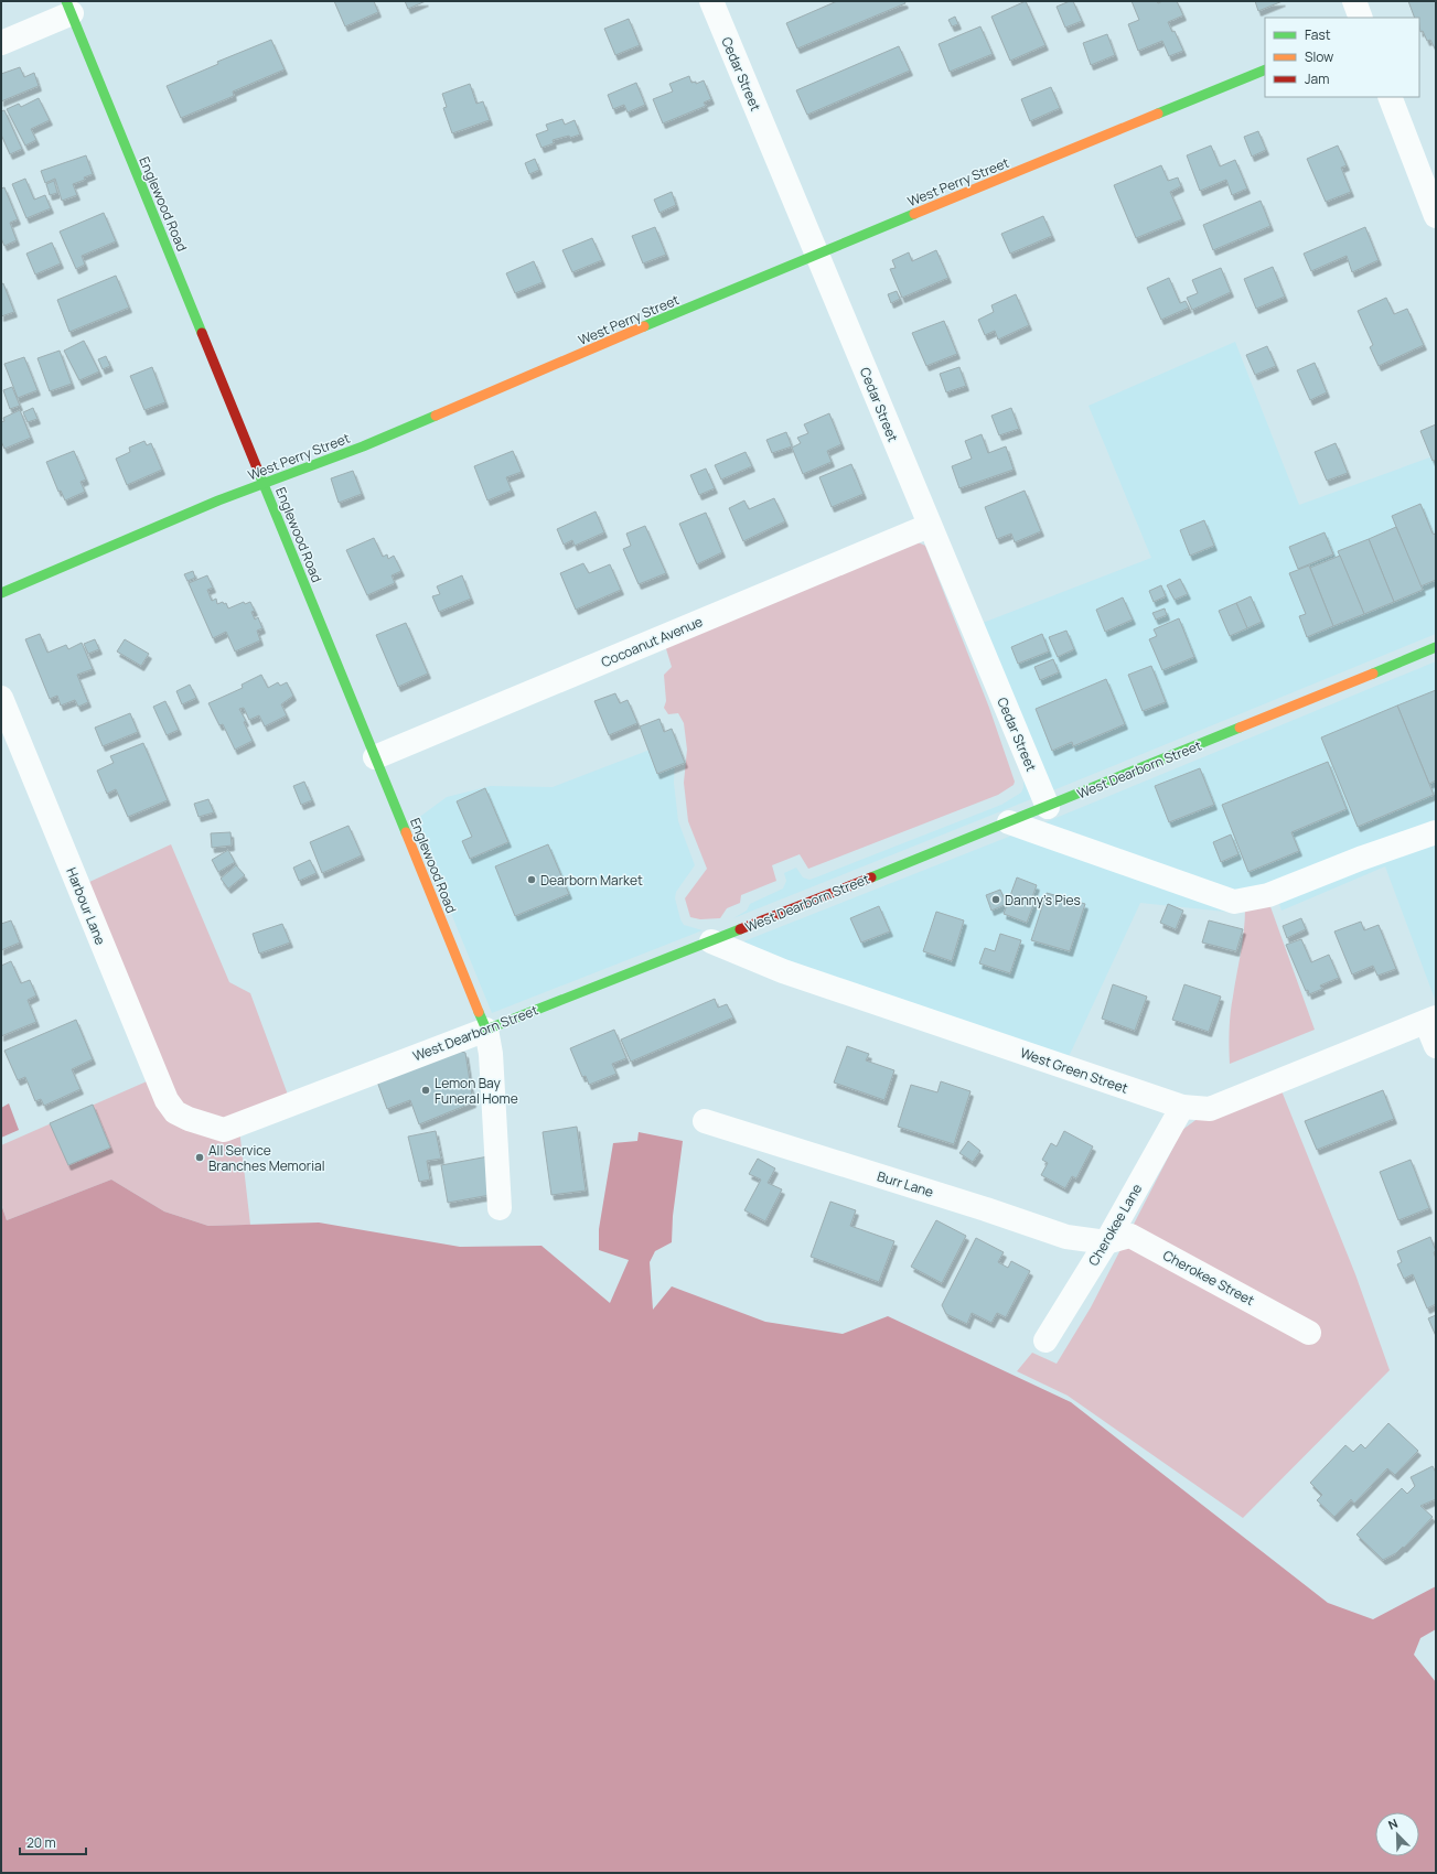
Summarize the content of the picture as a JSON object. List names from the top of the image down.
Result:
{
  "streets": {
    "street": [
      "Cedar Street",
      "West Perry Street",
      "Englewood Road",
      "Cocoanut Avenue",
      "West Dearborn Street",
      "Harbour Lane",
      "West Green Street",
      "Burr Lane",
      "Cherokee Lane",
      "Cherokee Street"
    ]
  },
  "crossings": [
    ["Cedar Street", "West Perry Street"],
    ["Cedar Street", "Cocoanut Avenue"],
    ["Cedar Street", "West Dearborn Street"],
    ["West Perry Street", "Englewood Road"],
    ["Englewood Road", "Cocoanut Avenue"],
    ["Englewood Road", "West Dearborn Street"],
    ["West Dearborn Street", "Harbour Lane"],
    ["West Dearborn Street", "West Green Street"],
    ["West Green Street", "Cherokee Lane"],
    ["Burr Lane", "Cherokee Lane"],
    ["Burr Lane", "Cherokee Street"],
    ["Cherokee Lane", "Cherokee Street"]
  ],
  "places": [
    "Dearborn Market",
    "Danny's Pies",
    "Lemon Bay Funeral Home",
    "All Service Branches Memorial"
  ],
  "legend": ["Fast", "Slow", "Jam"],
  "scale_bar": "20 m",
  "north": "top left"
}
